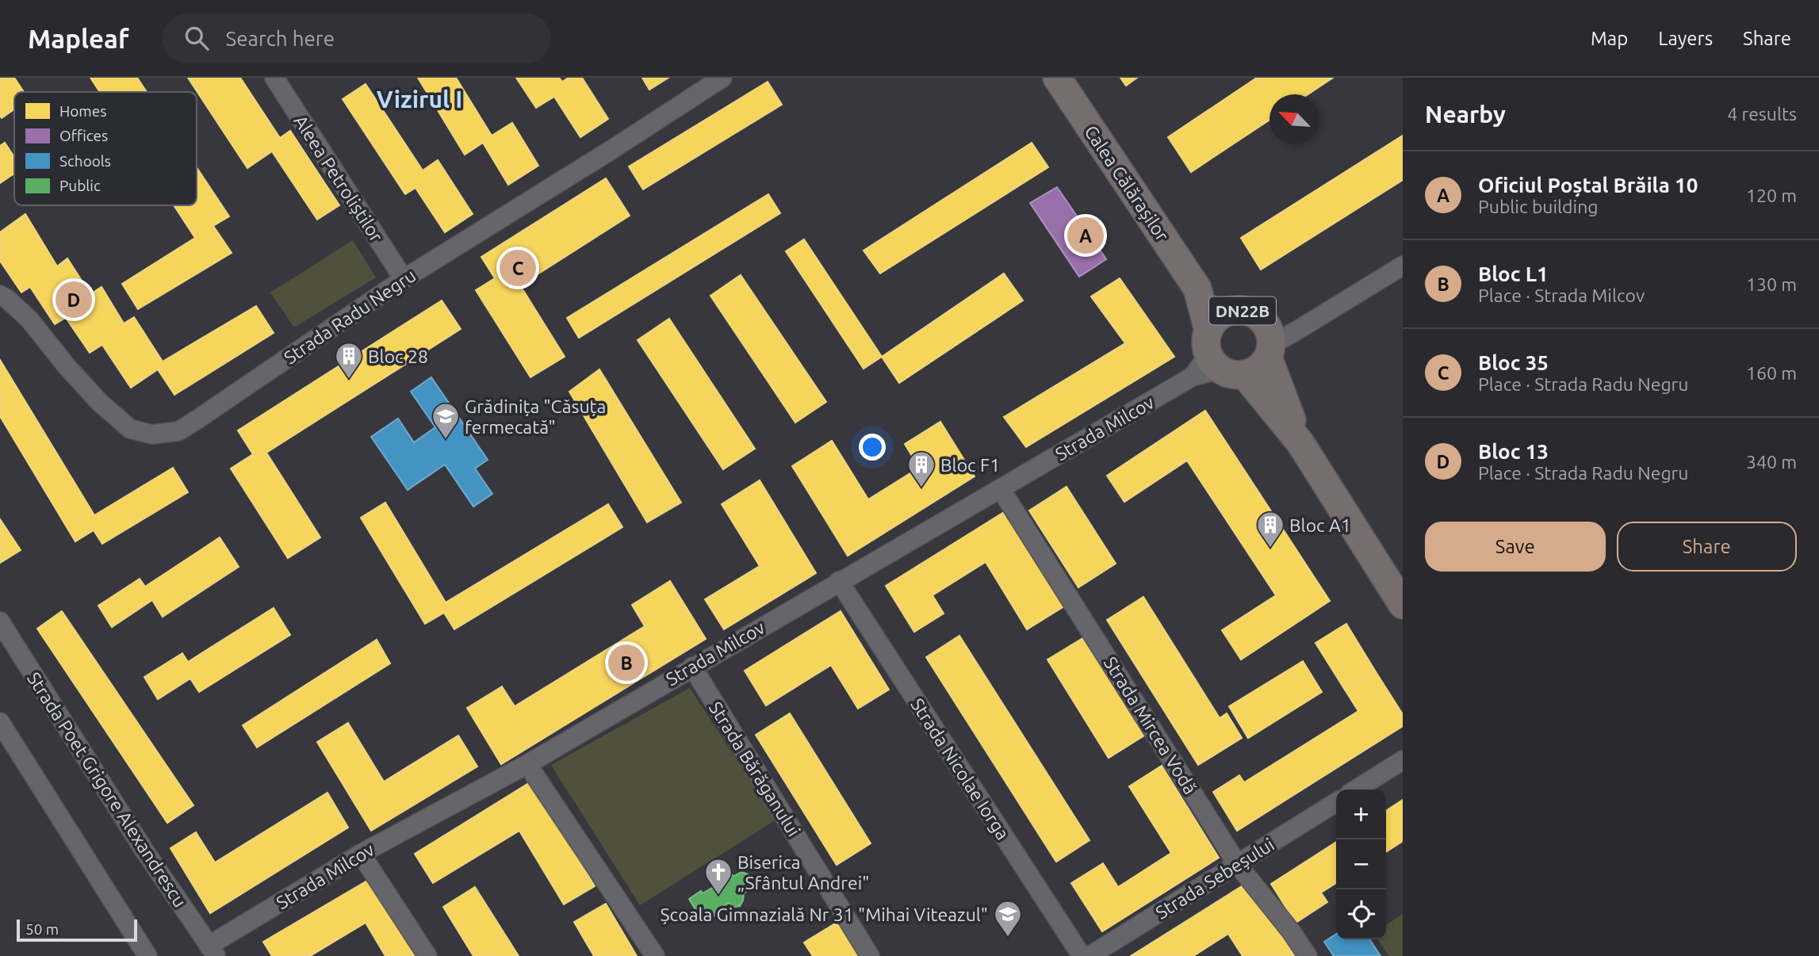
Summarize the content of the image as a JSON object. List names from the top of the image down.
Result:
{
  "streets": {
    "main road": ["Calea Călărașilor", "DN22B"],
    "street": [
      "Aleea Petroliștilor",
      "Strada Radu Negru",
      "Strada Milcov",
      "Strada Mircea Vodă",
      "Strada Bărăganului",
      "Strada Nicolae Iorga",
      "Strada Poet Grigore Alexandrescu",
      "Strada Sebeșului"
    ]
  },
  "crossings": [
    ["Aleea Petroliștilor", "Strada Radu Negru"],
    ["Calea Călărașilor", "DN22B"],
    ["Calea Călărașilor", "Strada Milcov"],
    ["DN22B", "Strada Milcov"],
    ["Strada Milcov", "Strada Mircea Vodă"],
    ["Strada Milcov", "Strada Bărăganului"],
    ["Strada Milcov", "Strada Nicolae Iorga"],
    ["Strada Milcov", "Strada Poet Grigore Alexandrescu"],
    ["Strada Mircea Vodă", "Strada Sebeșului"]
  ],
  "districts": ["Vizirul I"],
  "places": {
    "building": ["Bloc 28", "Bloc F1", "Bloc A1"],
    "school or university": ["Grădinița \"Căsuța fermecată\"", "Școala Gimnazială Nr 31 \"Mihai Viteazul\""],
    "church": ["Biserica „Sfântul Andrei\""]
  },
  "legend": [
    "Homes",
    "Offices",
    "Schools",
    "Public"
  ],
  "scale_bar": "50 m",
  "north": "top left",
  "page": {
    "header": "Mapleaf",
    "search": "Search here",
    "nav": ["Map", "Layers", "Share"],
    "heading": ["Nearby", "4 results"],
    "list": [
      {
        "mark": "A",
        "name": "Oficiul Poștal Brăila 10",
        "note": "Public building",
        "value": "120 m"
      },
      {
        "mark": "B",
        "name": "Bloc L1",
        "note": "Place · Strada Milcov",
        "value": "130 m"
      },
      {
        "mark": "C",
        "name": "Bloc 35",
        "note": "Place · Strada Radu Negru",
        "value": "160 m"
      },
      {
        "mark": "D",
        "name": "Bloc 13",
        "note": "Place · Strada Radu Negru",
        "value": "340 m"
      }
    ],
    "pins": [
      "A",
      "C",
      "D",
      "B"
    ],
    "buttons": ["Save", "Share"],
    "map_buttons": ["+", "−"],
    "scale": "50 m"
  }
}
